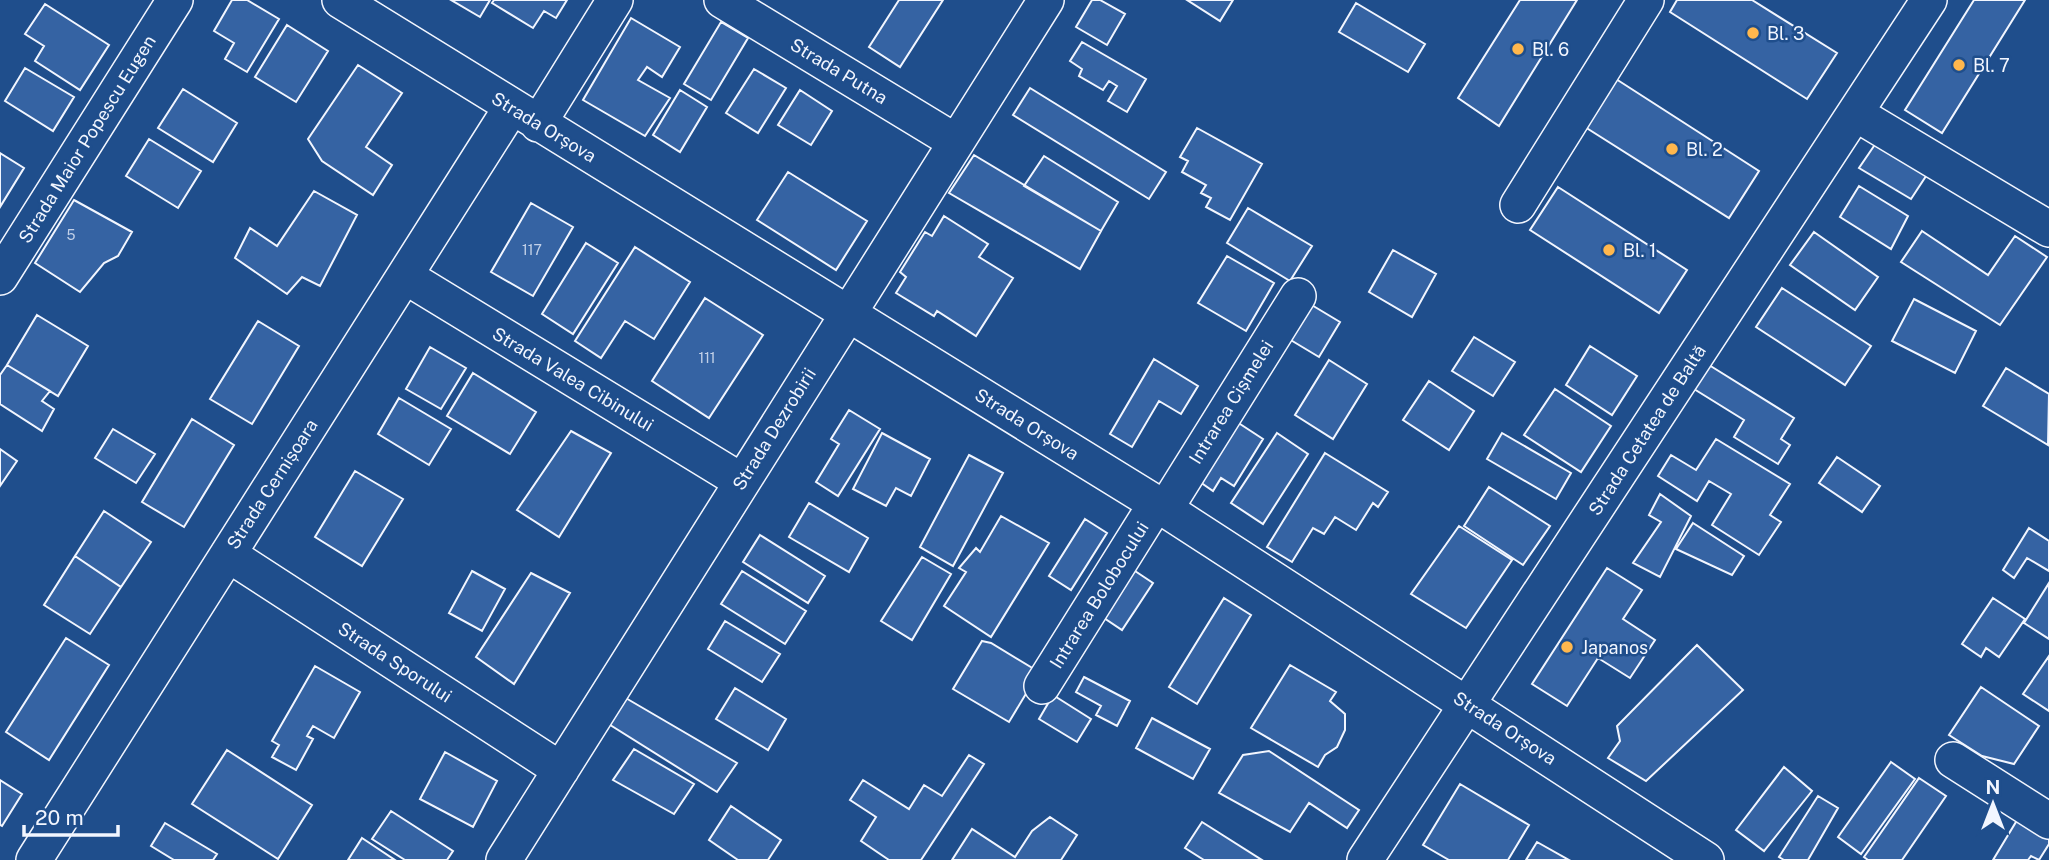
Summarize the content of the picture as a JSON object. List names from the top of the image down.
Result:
{
  "streets": {
    "street": [
      "Strada Putna",
      "Strada Orșova",
      "Strada Maior Popescu Eugen",
      "Strada Valea Cibinului",
      "Intrarea Cișmelei",
      "Strada Dezrobirii",
      "Strada Cetatea de Baltă",
      "Strada Cernișoara",
      "Intrarea Bolobocului",
      "Strada Sporului"
    ]
  },
  "crossings": [
    ["Strada Putna", "Strada Dezrobirii"],
    ["Strada Orșova", "Intrarea Cișmelei"],
    ["Strada Orșova", "Strada Dezrobirii"],
    ["Strada Orșova", "Strada Cetatea de Baltă"],
    ["Strada Orșova", "Strada Cernișoara"],
    ["Strada Orșova", "Intrarea Bolobocului"],
    ["Strada Valea Cibinului", "Strada Dezrobirii"],
    ["Strada Valea Cibinului", "Strada Cernișoara"],
    ["Intrarea Cișmelei", "Intrarea Bolobocului"],
    ["Strada Dezrobirii", "Strada Sporului"],
    ["Strada Cernișoara", "Strada Sporului"]
  ],
  "places": [
    "Bl. 3",
    "Bl. 6",
    "Bl. 7",
    "Bl. 2",
    "Bl. 1",
    "Japanos"
  ],
  "house_numbers": ["5", "117", "111"],
  "scale_bar": "20 m",
  "north": "top"
}
